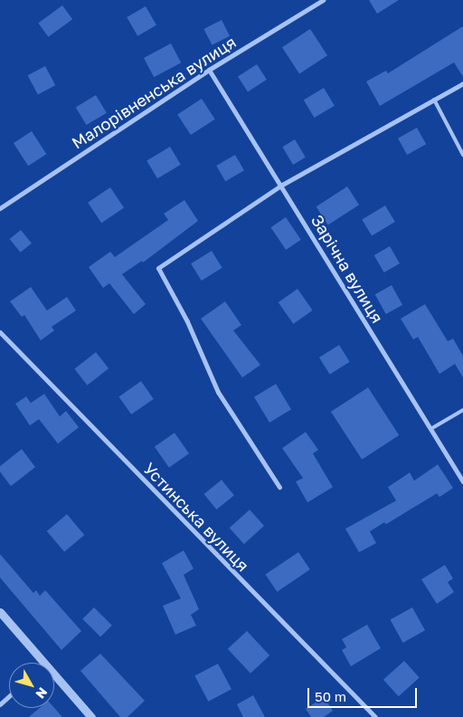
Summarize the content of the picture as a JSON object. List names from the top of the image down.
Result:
{
  "streets": {
    "street": ["Малорівненська вулиця", "Зарічна вулиця", "Устинська вулиця"]
  },
  "crossings": [
    ["Малорівненська вулиця", "Зарічна вулиця"]
  ],
  "scale_bar": "50 m",
  "north": "bottom right"
}
